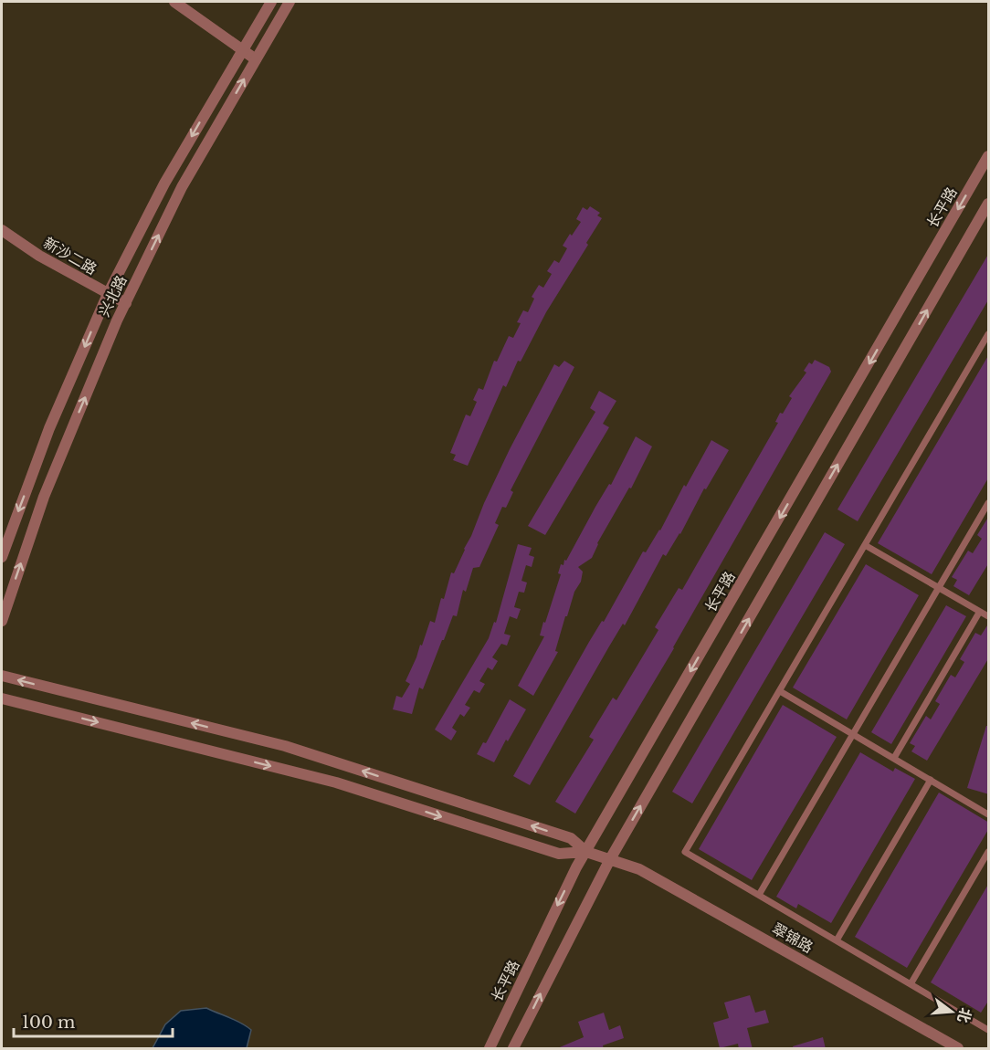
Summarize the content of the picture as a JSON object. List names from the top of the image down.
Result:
{
  "streets": {
    "street": [
      "长平路",
      "新沙二路",
      "兴北路",
      "翠锦路"
    ]
  },
  "crossings": [
    ["长平路", "翠锦路"],
    ["新沙二路", "兴北路"]
  ],
  "scale_bar": "100 m",
  "north": "right"
}
